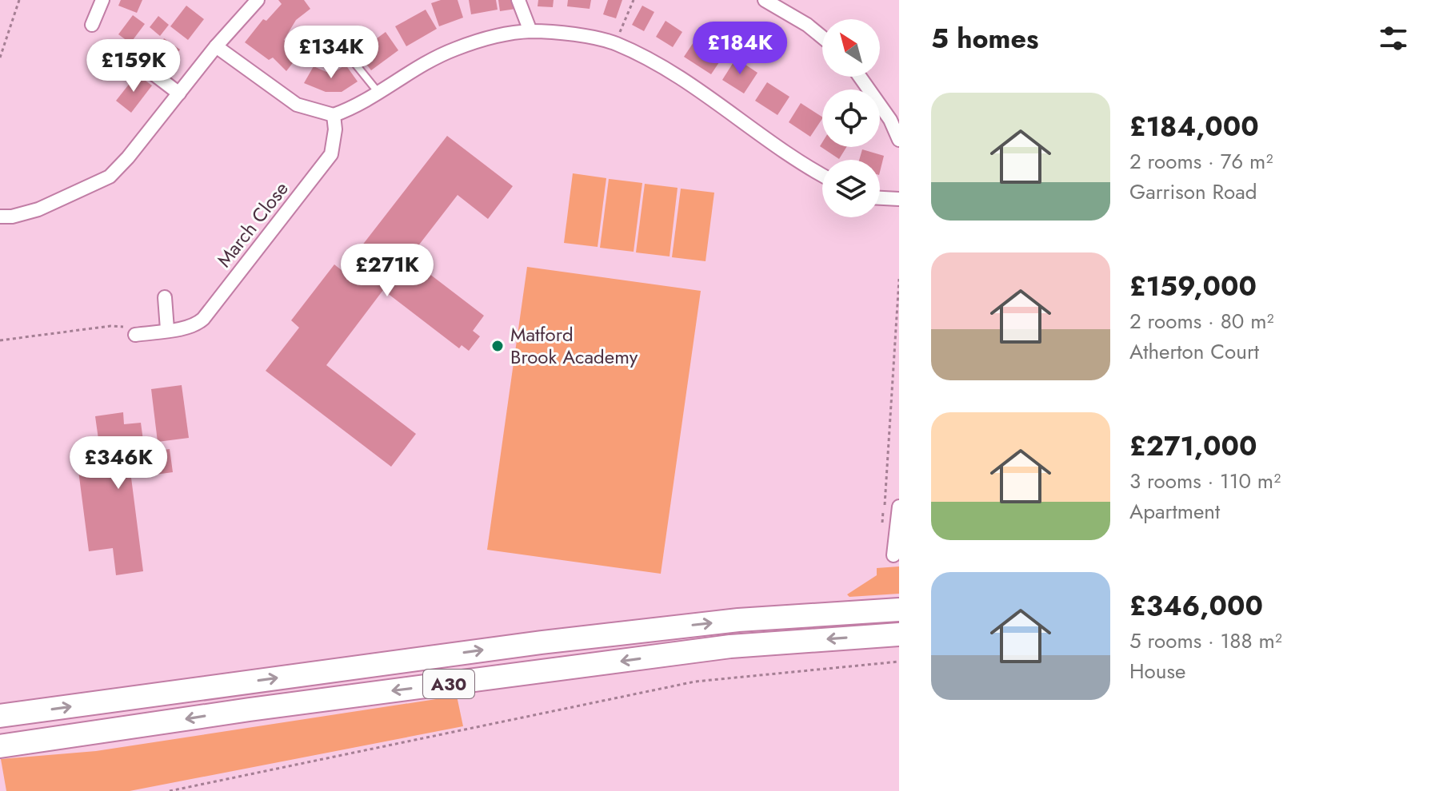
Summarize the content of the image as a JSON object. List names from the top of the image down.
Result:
{
  "streets": {
    "highway": ["A30"],
    "street": ["March Close"]
  },
  "places": ["Matford Brook Academy"],
  "north": "top left",
  "page": {
    "heading": "5 homes",
    "price": [
      "£184K",
      "£134K",
      "£159K",
      "£271K",
      "£346K"
    ],
    "list": [
      {
        "name": "£184,000",
        "note": "2 rooms · 76 m² · Garrison Road"
      },
      {
        "name": "£159,000",
        "note": "2 rooms · 80 m² · Atherton Court"
      },
      {
        "name": "£271,000",
        "note": "3 rooms · 110 m² · Apartment"
      },
      {
        "name": "£346,000",
        "note": "5 rooms · 188 m² · House"
      }
    ]
  }
}
